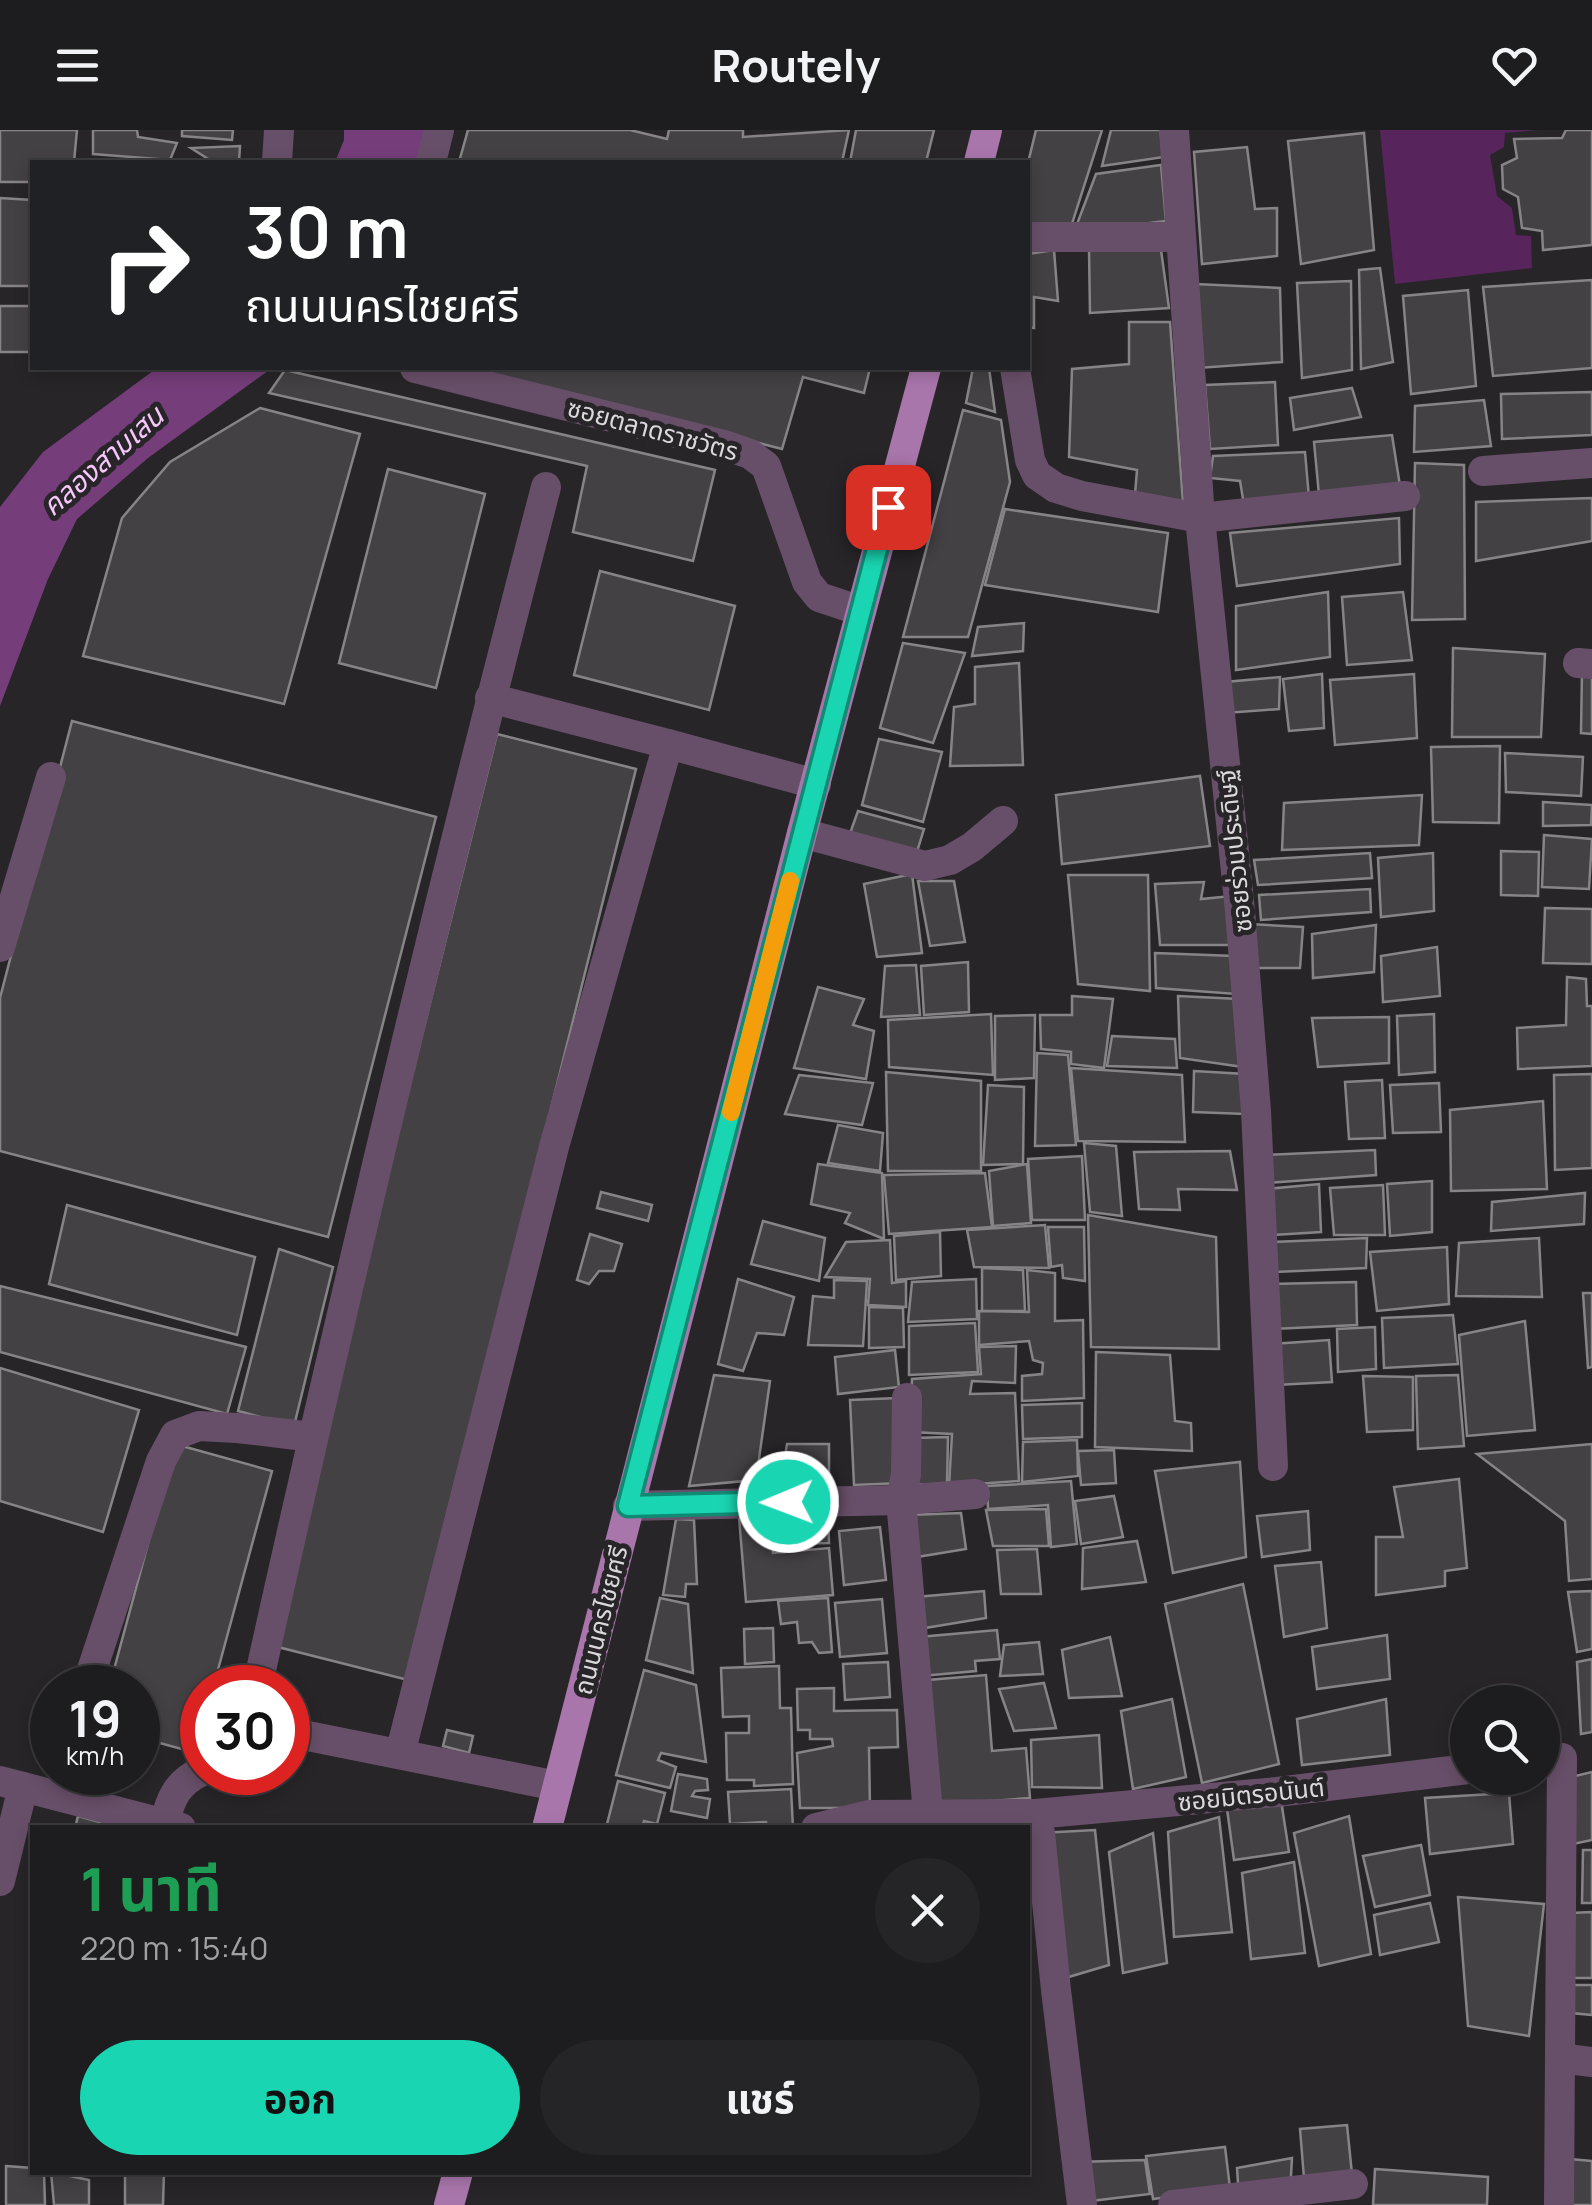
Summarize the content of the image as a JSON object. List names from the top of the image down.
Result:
{
  "streets": {
    "main road": ["ถนนนครไชยศรี"],
    "street": ["ซอยตลาดราชวัตร", "ซอยร่วมประดิษฐ์", "ซอยมิตรอนันต์"]
  },
  "crossings": [
    ["ซอยตลาดราชวัตร", "ถนนนครไชยศรี"]
  ],
  "water": ["คลองสามเสน"],
  "page": {
    "header": "Routely",
    "turn": ["30 m", "ถนนนครไชยศรี"],
    "speed": "19 km/h",
    "limit": "30",
    "heading": ["1 นาที", "220 m · 15:40"],
    "buttons": ["ออก", "แชร์"]
  }
}
